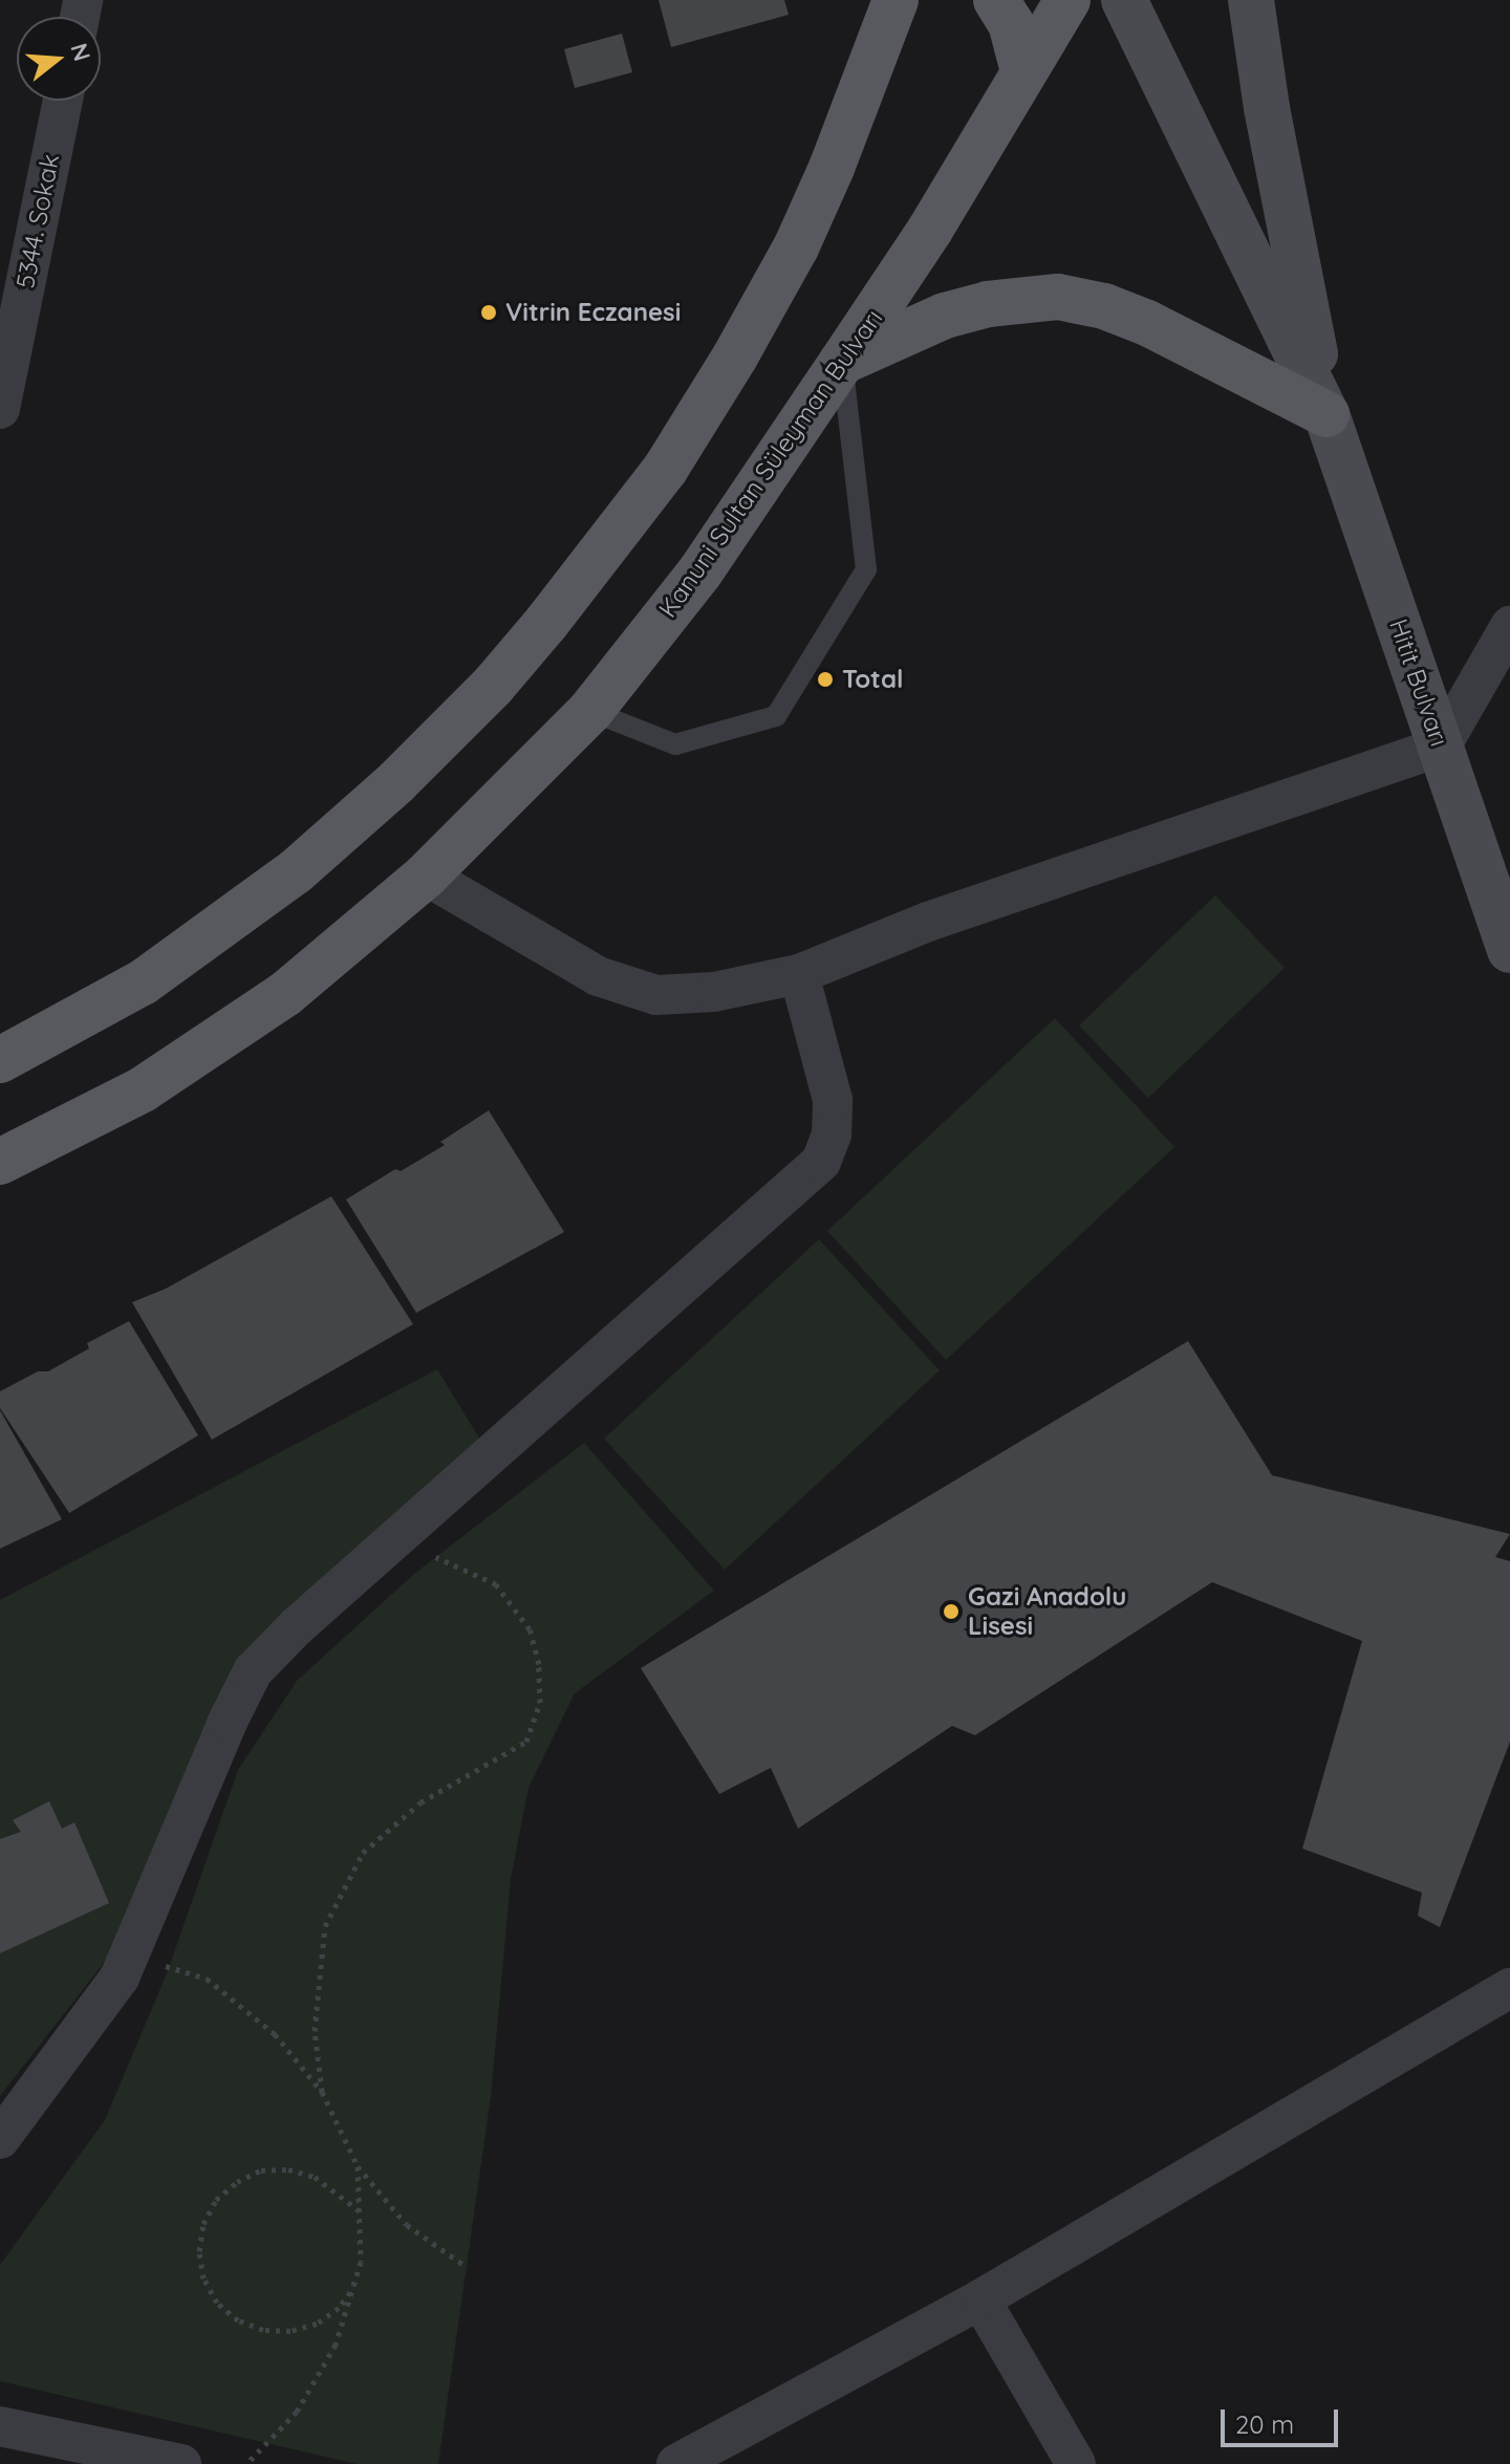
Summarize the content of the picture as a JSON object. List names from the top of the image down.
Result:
{
  "streets": {
    "main road": ["Kanuni Sultan Süleyman Bulvarı", "Hitit Bulvarı"],
    "street": ["5344. Sokak"]
  },
  "places": ["Vitrin Eczanesi", "Total", "Gazi Anadolu Lisesi"],
  "scale_bar": "20 m",
  "north": "right"
}
